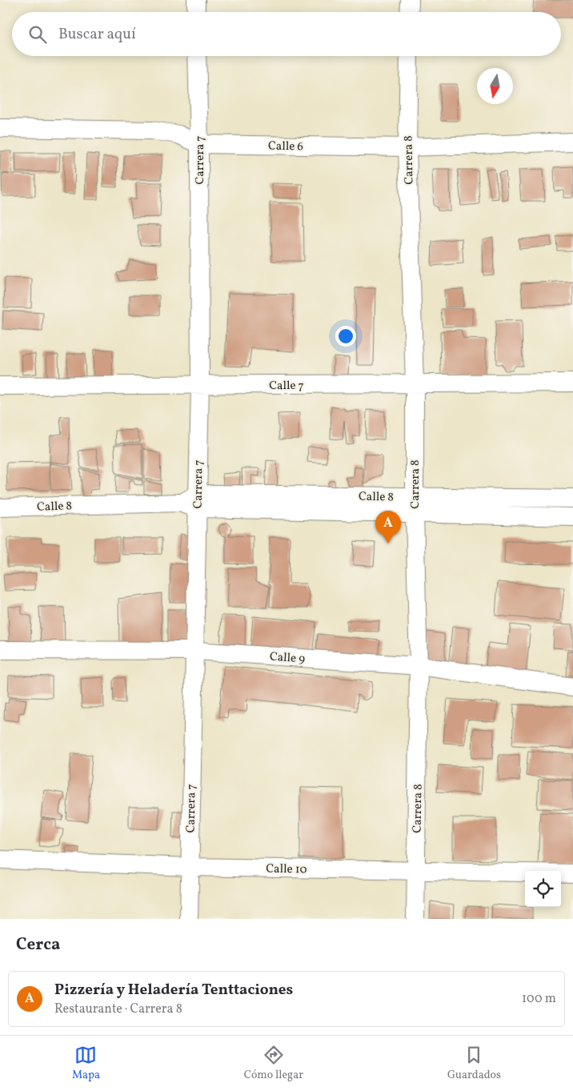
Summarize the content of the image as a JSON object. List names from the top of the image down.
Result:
{
  "streets": {
    "street": [
      "Calle 6",
      "Carrera 7",
      "Carrera 8",
      "Calle 7",
      "Calle 8",
      "Calle 9",
      "Calle 10"
    ]
  },
  "crossings": [
    ["Calle 6", "Carrera 7"],
    ["Calle 6", "Carrera 8"],
    ["Carrera 7", "Calle 7"],
    ["Carrera 7", "Calle 8"],
    ["Carrera 7", "Calle 9"],
    ["Carrera 7", "Calle 10"],
    ["Carrera 8", "Calle 7"],
    ["Carrera 8", "Calle 8"],
    ["Carrera 8", "Calle 9"],
    ["Carrera 8", "Calle 10"]
  ],
  "north": "bottom",
  "page": {
    "search": "Buscar aquí",
    "pins": "A",
    "heading": "Cerca",
    "list": [
      {
        "mark": "A",
        "name": "Pizzería y Heladería Tenttaciones",
        "note": "Restaurante · Carrera 8",
        "value": "100 m"
      }
    ],
    "nav": ["Mapa", "Cómo llegar", "Guardados"]
  }
}
